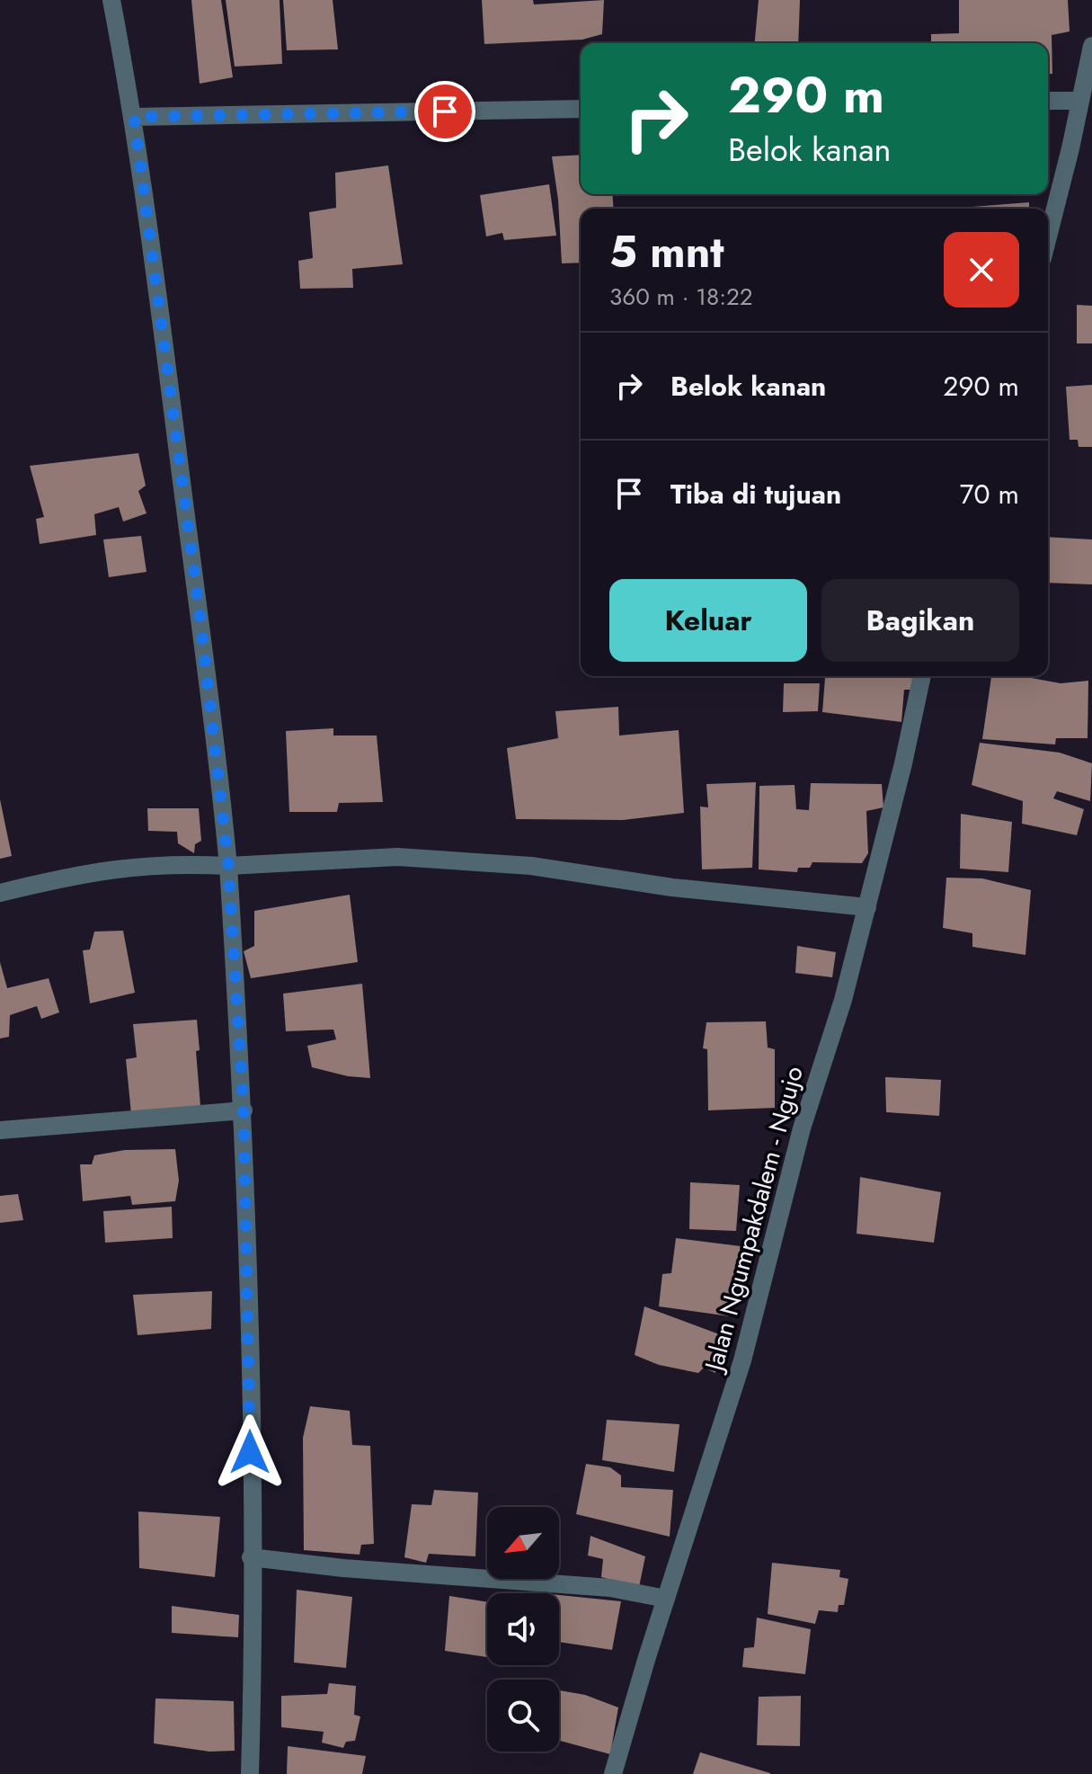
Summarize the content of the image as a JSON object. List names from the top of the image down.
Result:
{
  "streets": {
    "street": ["Jalan Ngumpakdalem - Ngujo"]
  },
  "north": "bottom left",
  "page": {
    "turn": ["290 m", "Belok kanan"],
    "heading": ["5 mnt", "360 m · 18:22"],
    "list": [
      {
        "name": "Belok kanan",
        "value": "290 m"
      },
      {
        "name": "Tiba di tujuan",
        "value": "70 m"
      }
    ],
    "buttons": ["Keluar", "Bagikan"]
  }
}
